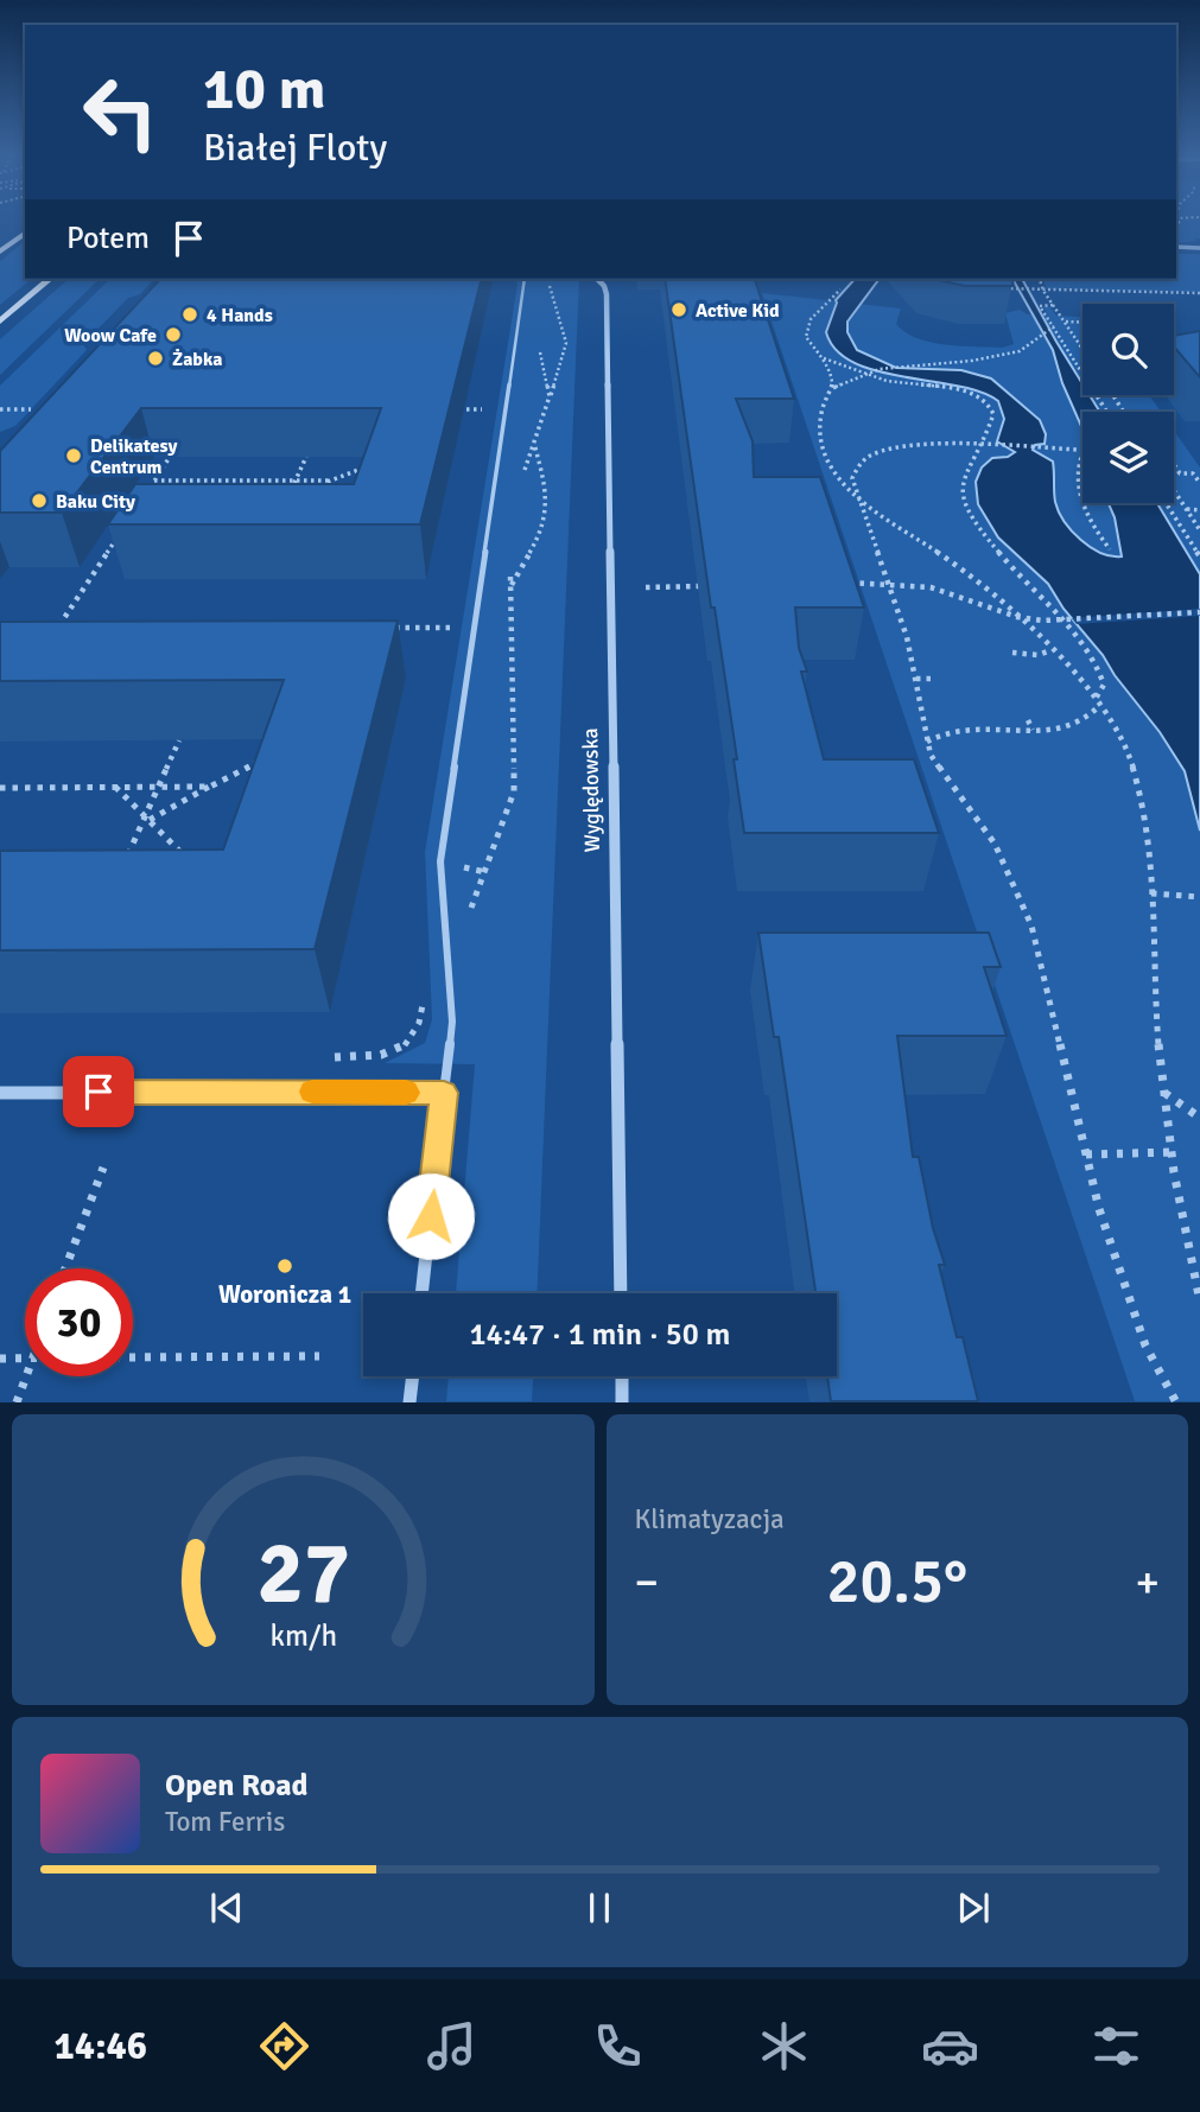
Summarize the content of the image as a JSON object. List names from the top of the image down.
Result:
{
  "streets": {
    "street": ["Wyględowska"]
  },
  "places": [
    "Active Kid",
    "4 Hands",
    "Woow Cafe",
    "Żabka",
    "Delikatesy Centrum",
    "Baku City",
    "Woronicza 1"
  ],
  "page": {
    "turn": ["10 m", "Białej Floty"],
    "then": "Potem",
    "limit": "30",
    "trip": "14:47 · 1 min · 50 m",
    "tile": "Klimatyzacja",
    "heat": ["−", "20.5°", "+"],
    "song": ["Open Road", "Tom Ferris"],
    "tabs": "14:46",
    "gauge": ["27", "km/h"]
  }
}
